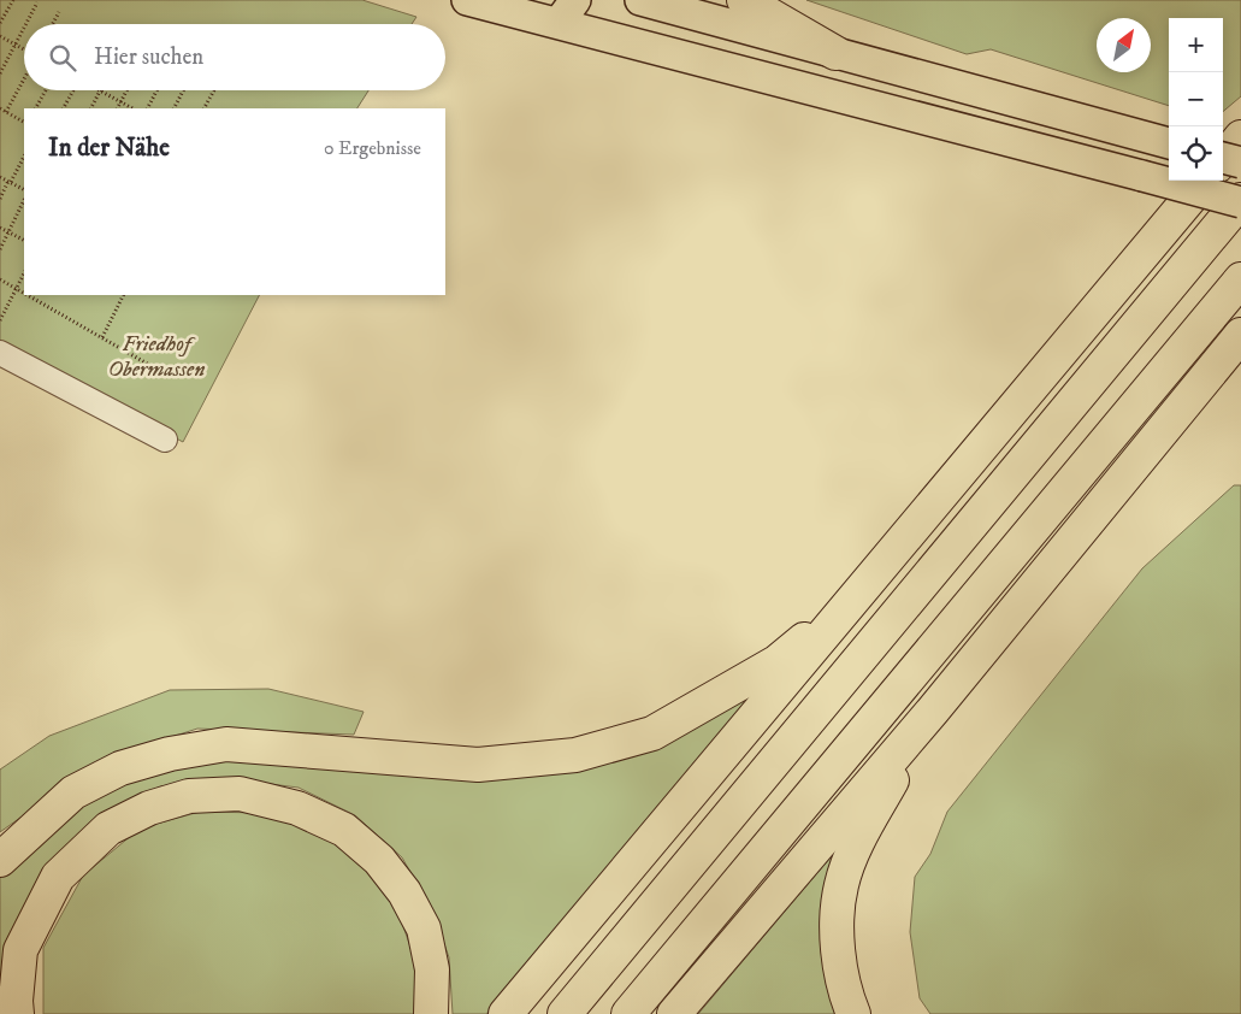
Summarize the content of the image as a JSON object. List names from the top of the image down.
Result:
{
  "parks": ["Friedhof Obermassen"],
  "north": "top right",
  "page": {
    "map_buttons": ["+", "−"],
    "search": "Hier suchen",
    "heading": ["In der Nähe", "0 Ergebnisse"]
  }
}
